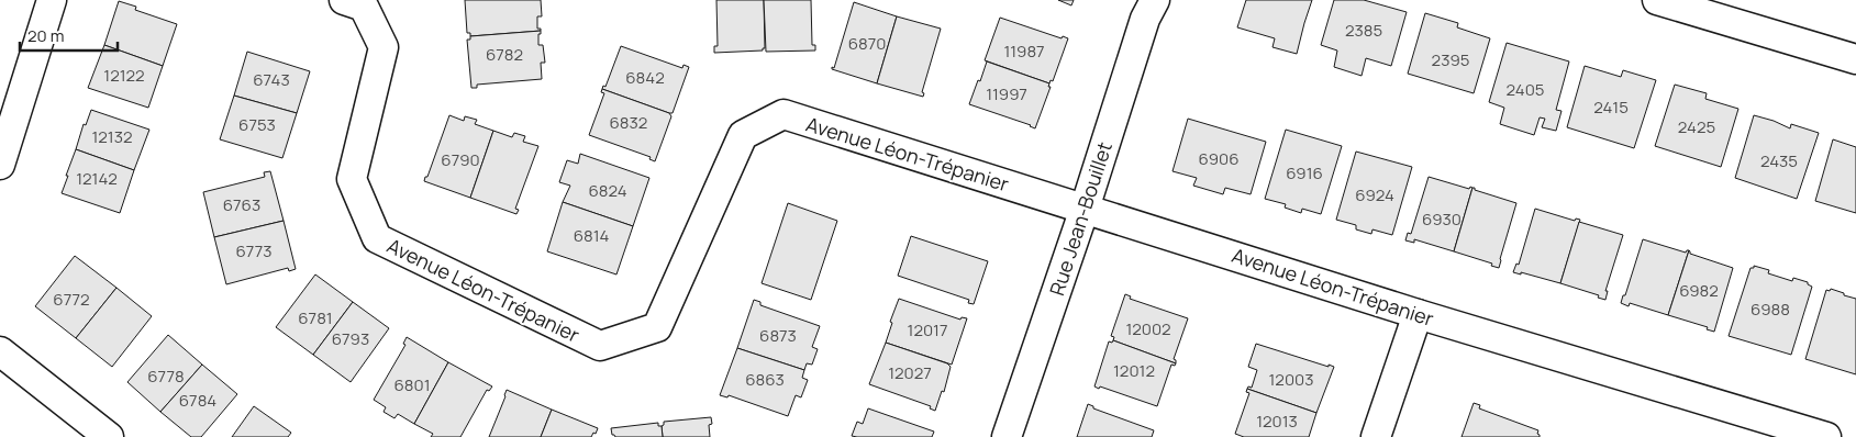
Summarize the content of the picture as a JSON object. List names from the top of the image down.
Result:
{
  "streets": {
    "street": ["Avenue Léon-Trépanier", "Rue Jean-Bouillet"]
  },
  "crossings": [
    ["Avenue Léon-Trépanier", "Rue Jean-Bouillet"]
  ],
  "house_numbers": [
    "2385",
    "6870",
    "11987",
    "6782",
    "2395",
    "12122",
    "6842",
    "6743",
    "2405",
    "11997",
    "2415",
    "6832",
    "6753",
    "2425",
    "12132",
    "6906",
    "6790",
    "2435",
    "6916",
    "12142",
    "6824",
    "6924",
    "6763",
    "6930",
    "6814",
    "6773",
    "6982",
    "6772",
    "6988",
    "6781",
    "12002",
    "12017",
    "6873",
    "6793",
    "12012",
    "12027",
    "6778",
    "6863",
    "12003",
    "6801",
    "6784",
    "12013"
  ],
  "scale_bar": "20 m"
}
